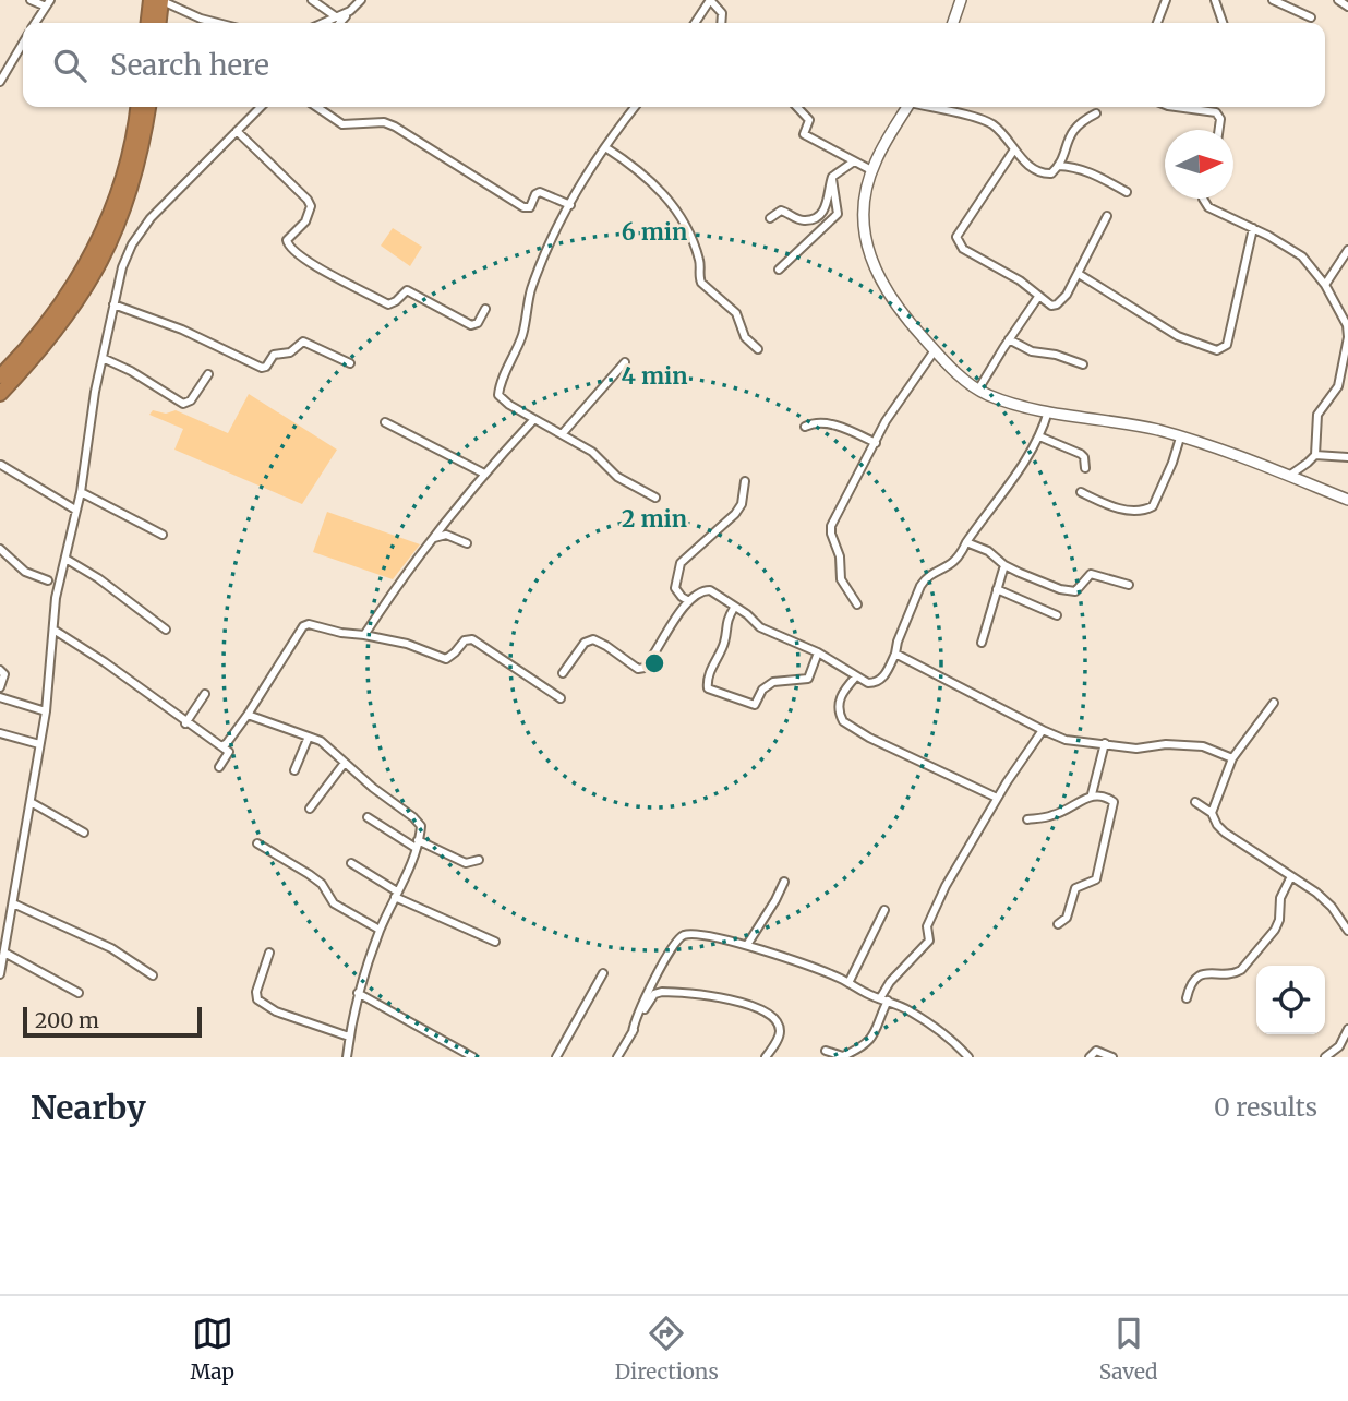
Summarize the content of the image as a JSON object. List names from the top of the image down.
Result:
{
  "scale_bar": "200 m",
  "north": "right",
  "page": {
    "search": "Search here",
    "scale": "200 m",
    "heading": ["Nearby", "0 results"],
    "nav": ["Map", "Directions", "Saved"]
  },
  "rings": ["6 min", "4 min", "2 min"]
}
